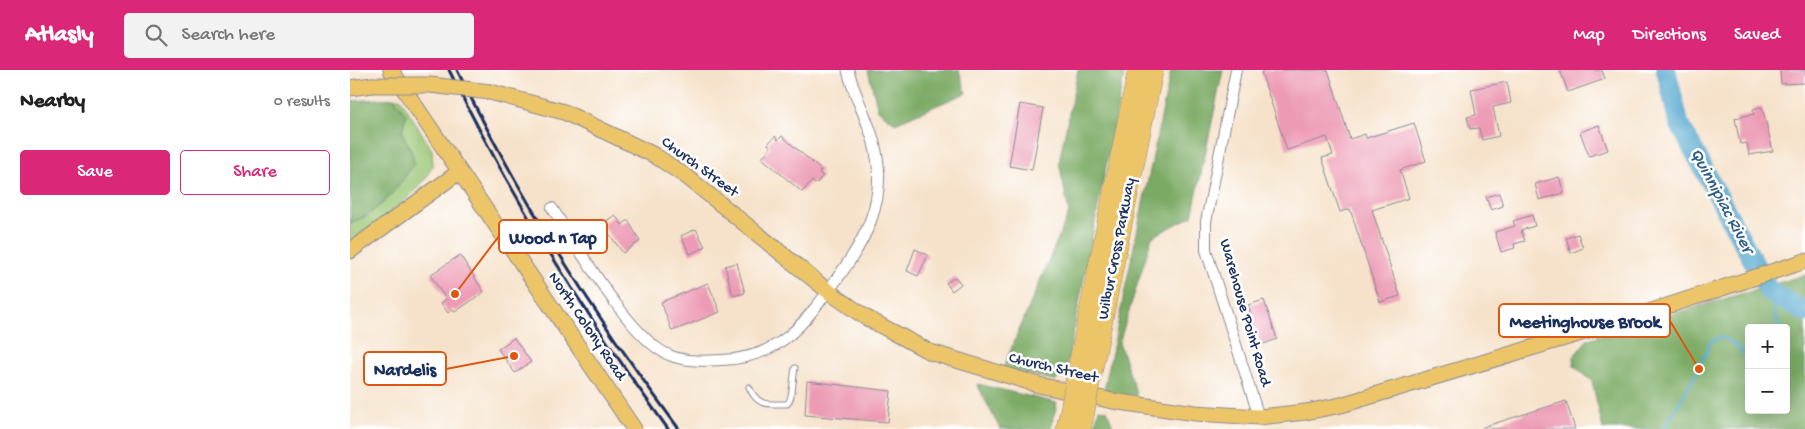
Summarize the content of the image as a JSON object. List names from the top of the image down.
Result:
{
  "streets": {
    "highway": ["Wilbur Cross Parkway"],
    "main road": ["Church Street", "North Colony Road"],
    "street": ["Warehouse Point Road"]
  },
  "crossings": [
    ["Church Street", "Warehouse Point Road"]
  ],
  "water": ["Quinnipiac River"],
  "places": ["Wood n Tap", "Nardelis", "Meetinghouse Brook"],
  "page": {
    "header": "Atlasly",
    "search": "Search here",
    "nav": ["Map", "Directions", "Saved"],
    "heading": ["Nearby", "0 results"],
    "buttons": ["Save", "Share"],
    "map_buttons": ["+", "−"]
  }
}
